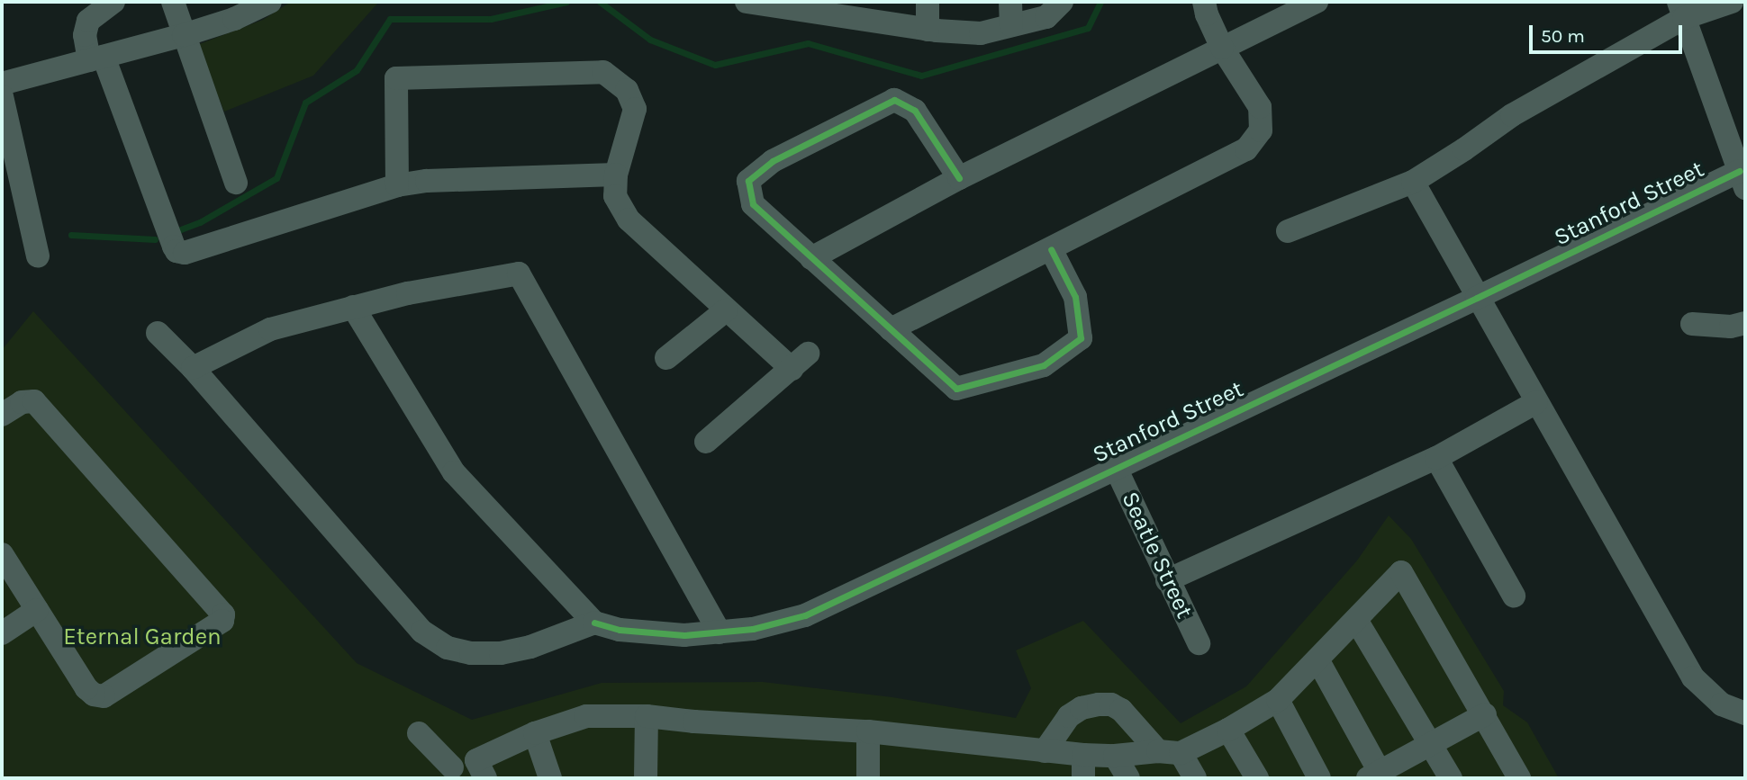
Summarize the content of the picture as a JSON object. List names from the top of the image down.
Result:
{
  "streets": {
    "street": ["Stanford Street", "Seatle Street"]
  },
  "crossings": [
    ["Stanford Street", "Seatle Street"]
  ],
  "parks": ["Eternal Garden"],
  "scale_bar": "50 m"
}
